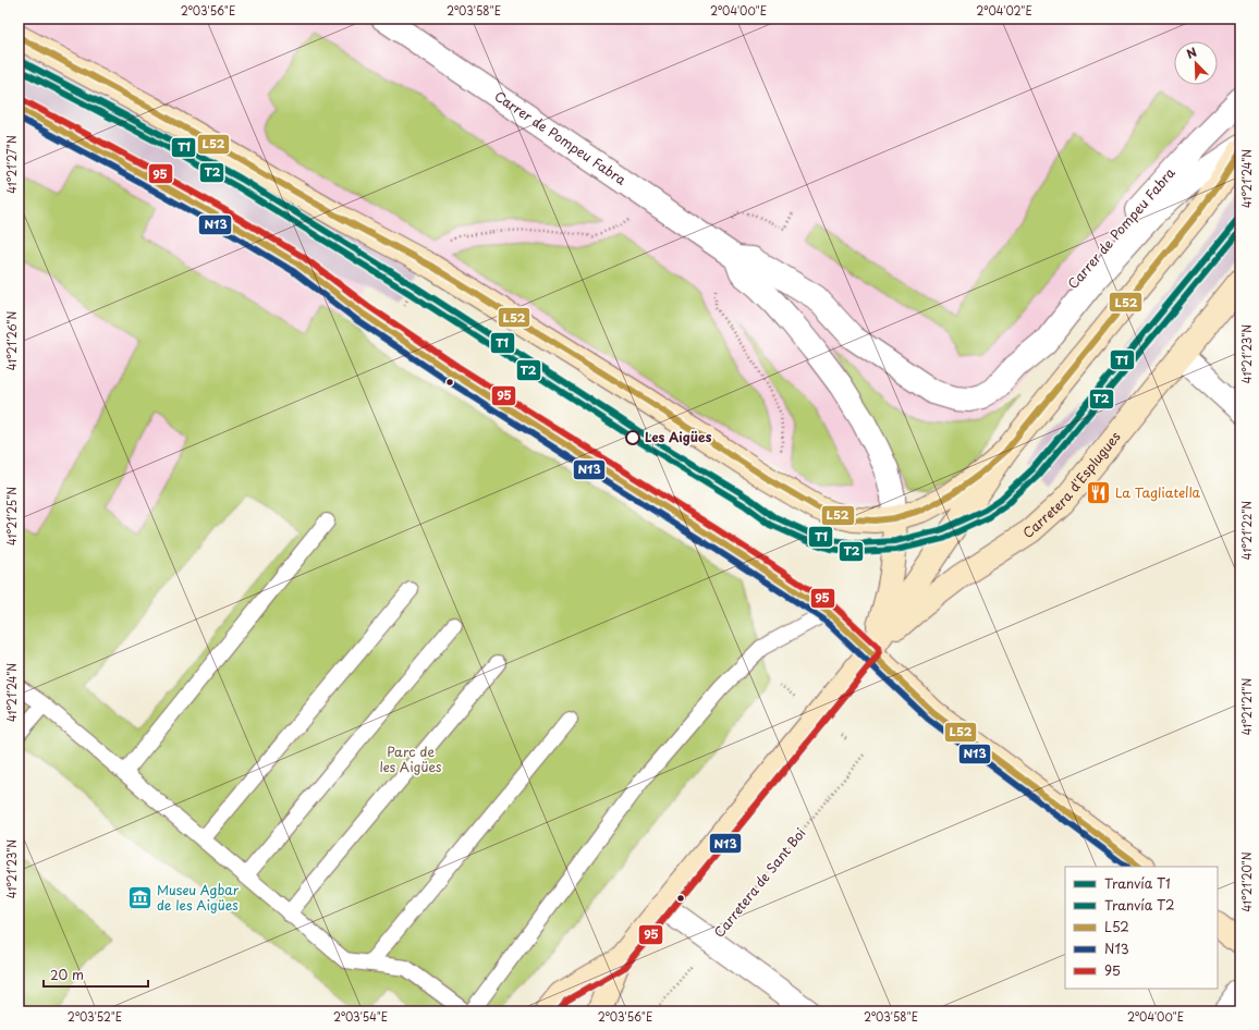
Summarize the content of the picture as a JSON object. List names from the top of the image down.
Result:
{
  "streets": {
    "street": ["Carrer de Pompeu Fabra", "Carretera d'Esplugues"],
    "path": ["Carretera de Sant Boi"]
  },
  "parks": ["Parc de les Aigües"],
  "places": {
    "other": ["Les Aigües"],
    "restaurant": ["La Tagliatella"],
    "museum": ["Museu Agbar de les Aigües"]
  },
  "lines": [
    "transit line L52",
    "tram line T1",
    "tram line T2",
    "transit line 95",
    "transit line N13"
  ],
  "legend": [
    "Tranvía T1",
    "Tranvía T2",
    "L52",
    "N13",
    "95"
  ],
  "scale_bar": "20 m",
  "north": "top left",
  "coordinates": [
    "2°03'56\"E",
    "2°03'58\"E",
    "2°04'00\"E",
    "2°04'02\"E",
    "41°21'27\"N",
    "41°21'24\"N",
    "41°21'26\"N",
    "41°21'23\"N",
    "41°21'25\"N",
    "41°21'22\"N",
    "41°21'21\"N",
    "41°21'20\"N",
    "2°03'52\"E",
    "2°03'54\"E"
  ]
}
